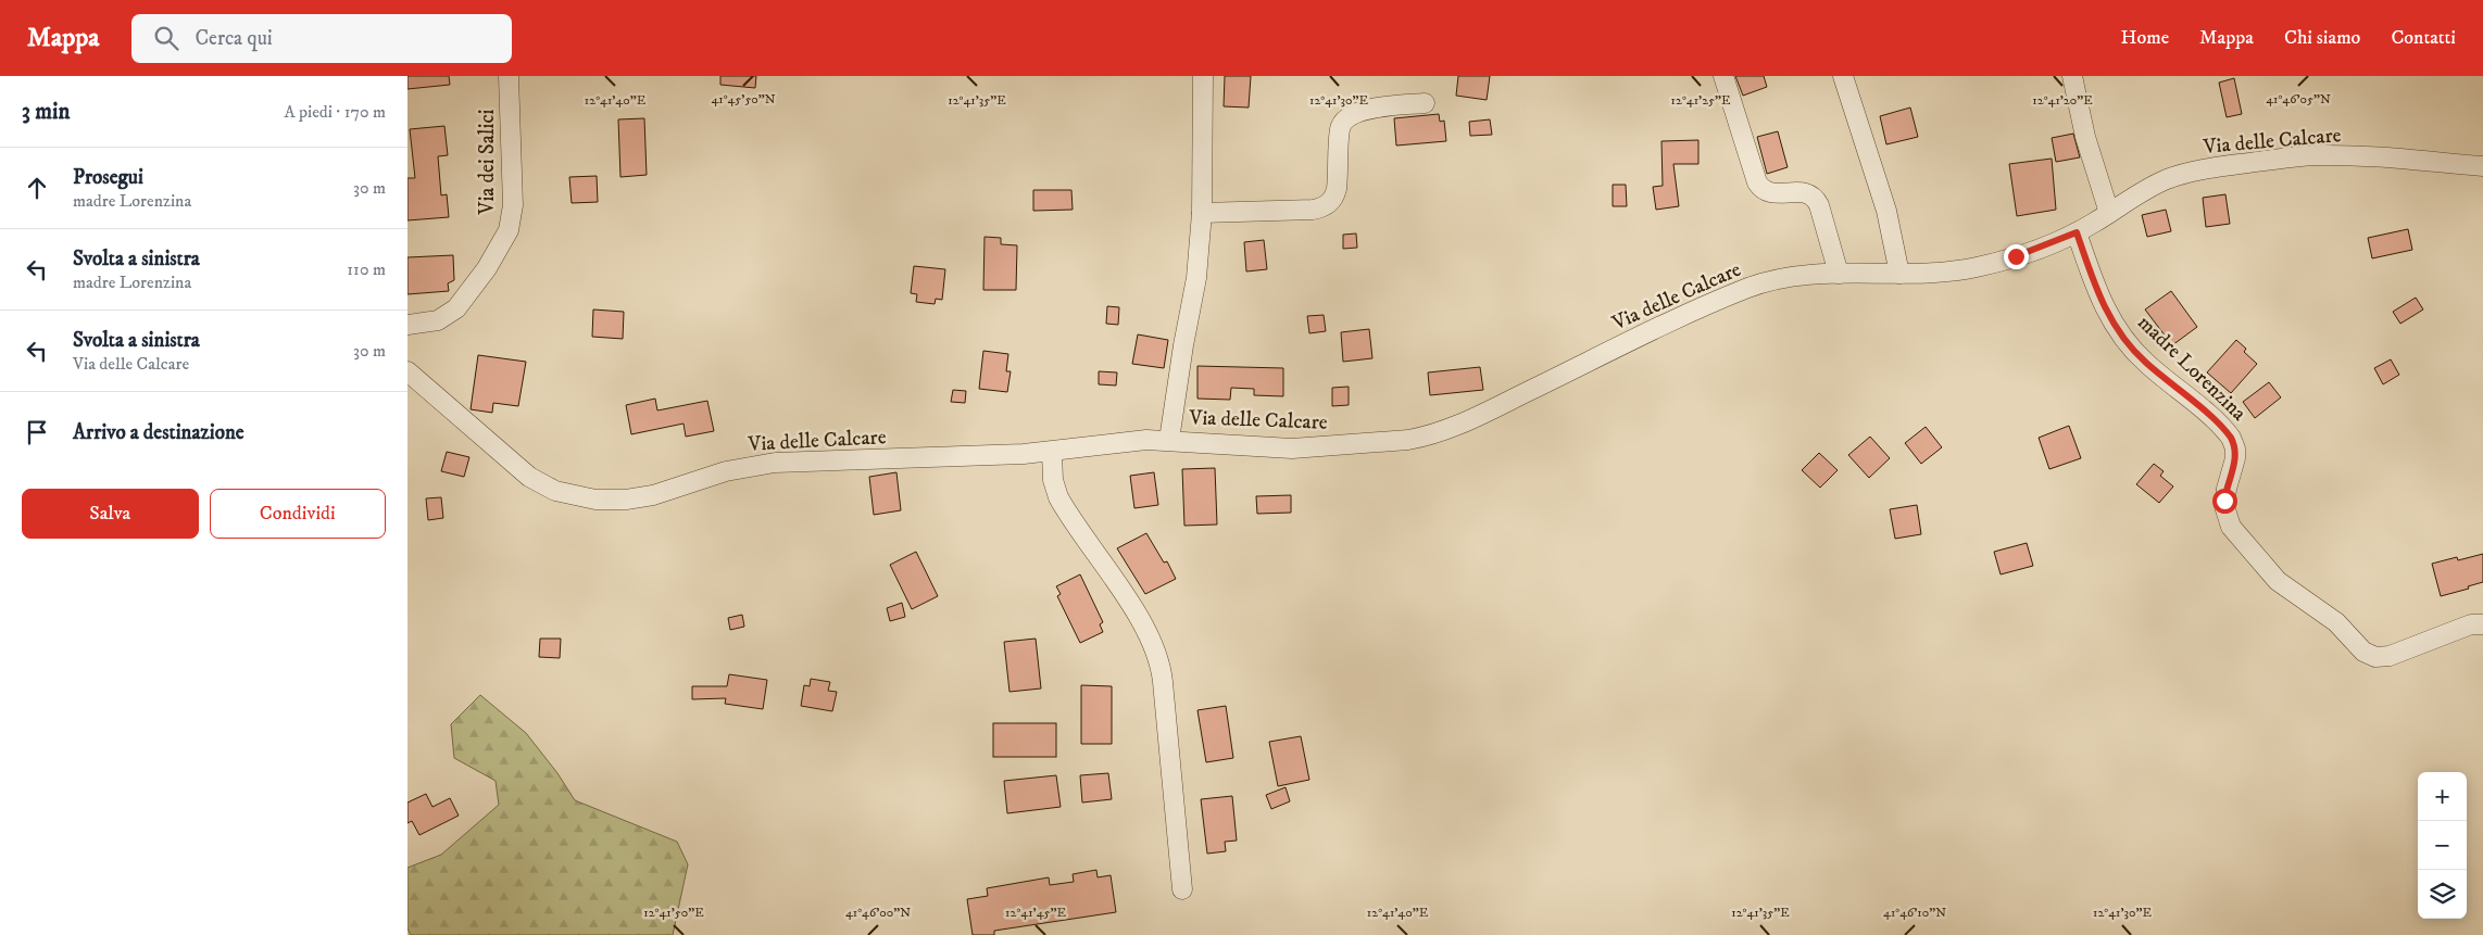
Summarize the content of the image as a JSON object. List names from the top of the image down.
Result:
{
  "streets": {
    "street": ["Via delle Calcare", "Via dei Salici", "madre Lorenzina"]
  },
  "crossings": [
    ["Via delle Calcare", "madre Lorenzina"]
  ],
  "page": {
    "header": "Mappa",
    "search": "Cerca qui",
    "nav": [
      "Home",
      "Mappa",
      "Chi siamo",
      "Contatti"
    ],
    "heading": ["3 min", "A piedi · 170 m"],
    "list": [
      ["Prosegui", "madre Lorenzina", "30 m"],
      ["Svolta a sinistra", "madre Lorenzina", "110 m"],
      ["Svolta a sinistra", "Via delle Calcare", "30 m"],
      "Arrivo a destinazione"
    ],
    "buttons": ["Salva", "Condividi"],
    "map_buttons": ["+", "−"]
  },
  "coordinates": [
    "41°45'50\"N",
    "41°46'05\"N",
    "12°41'40\"E",
    "12°41'35\"E",
    "12°41'30\"E",
    "12°41'25\"E",
    "12°41'20\"E",
    "12°41'50\"E",
    "12°41'45\"E",
    "41°46'00\"N",
    "41°46'10\"N"
  ]
}
